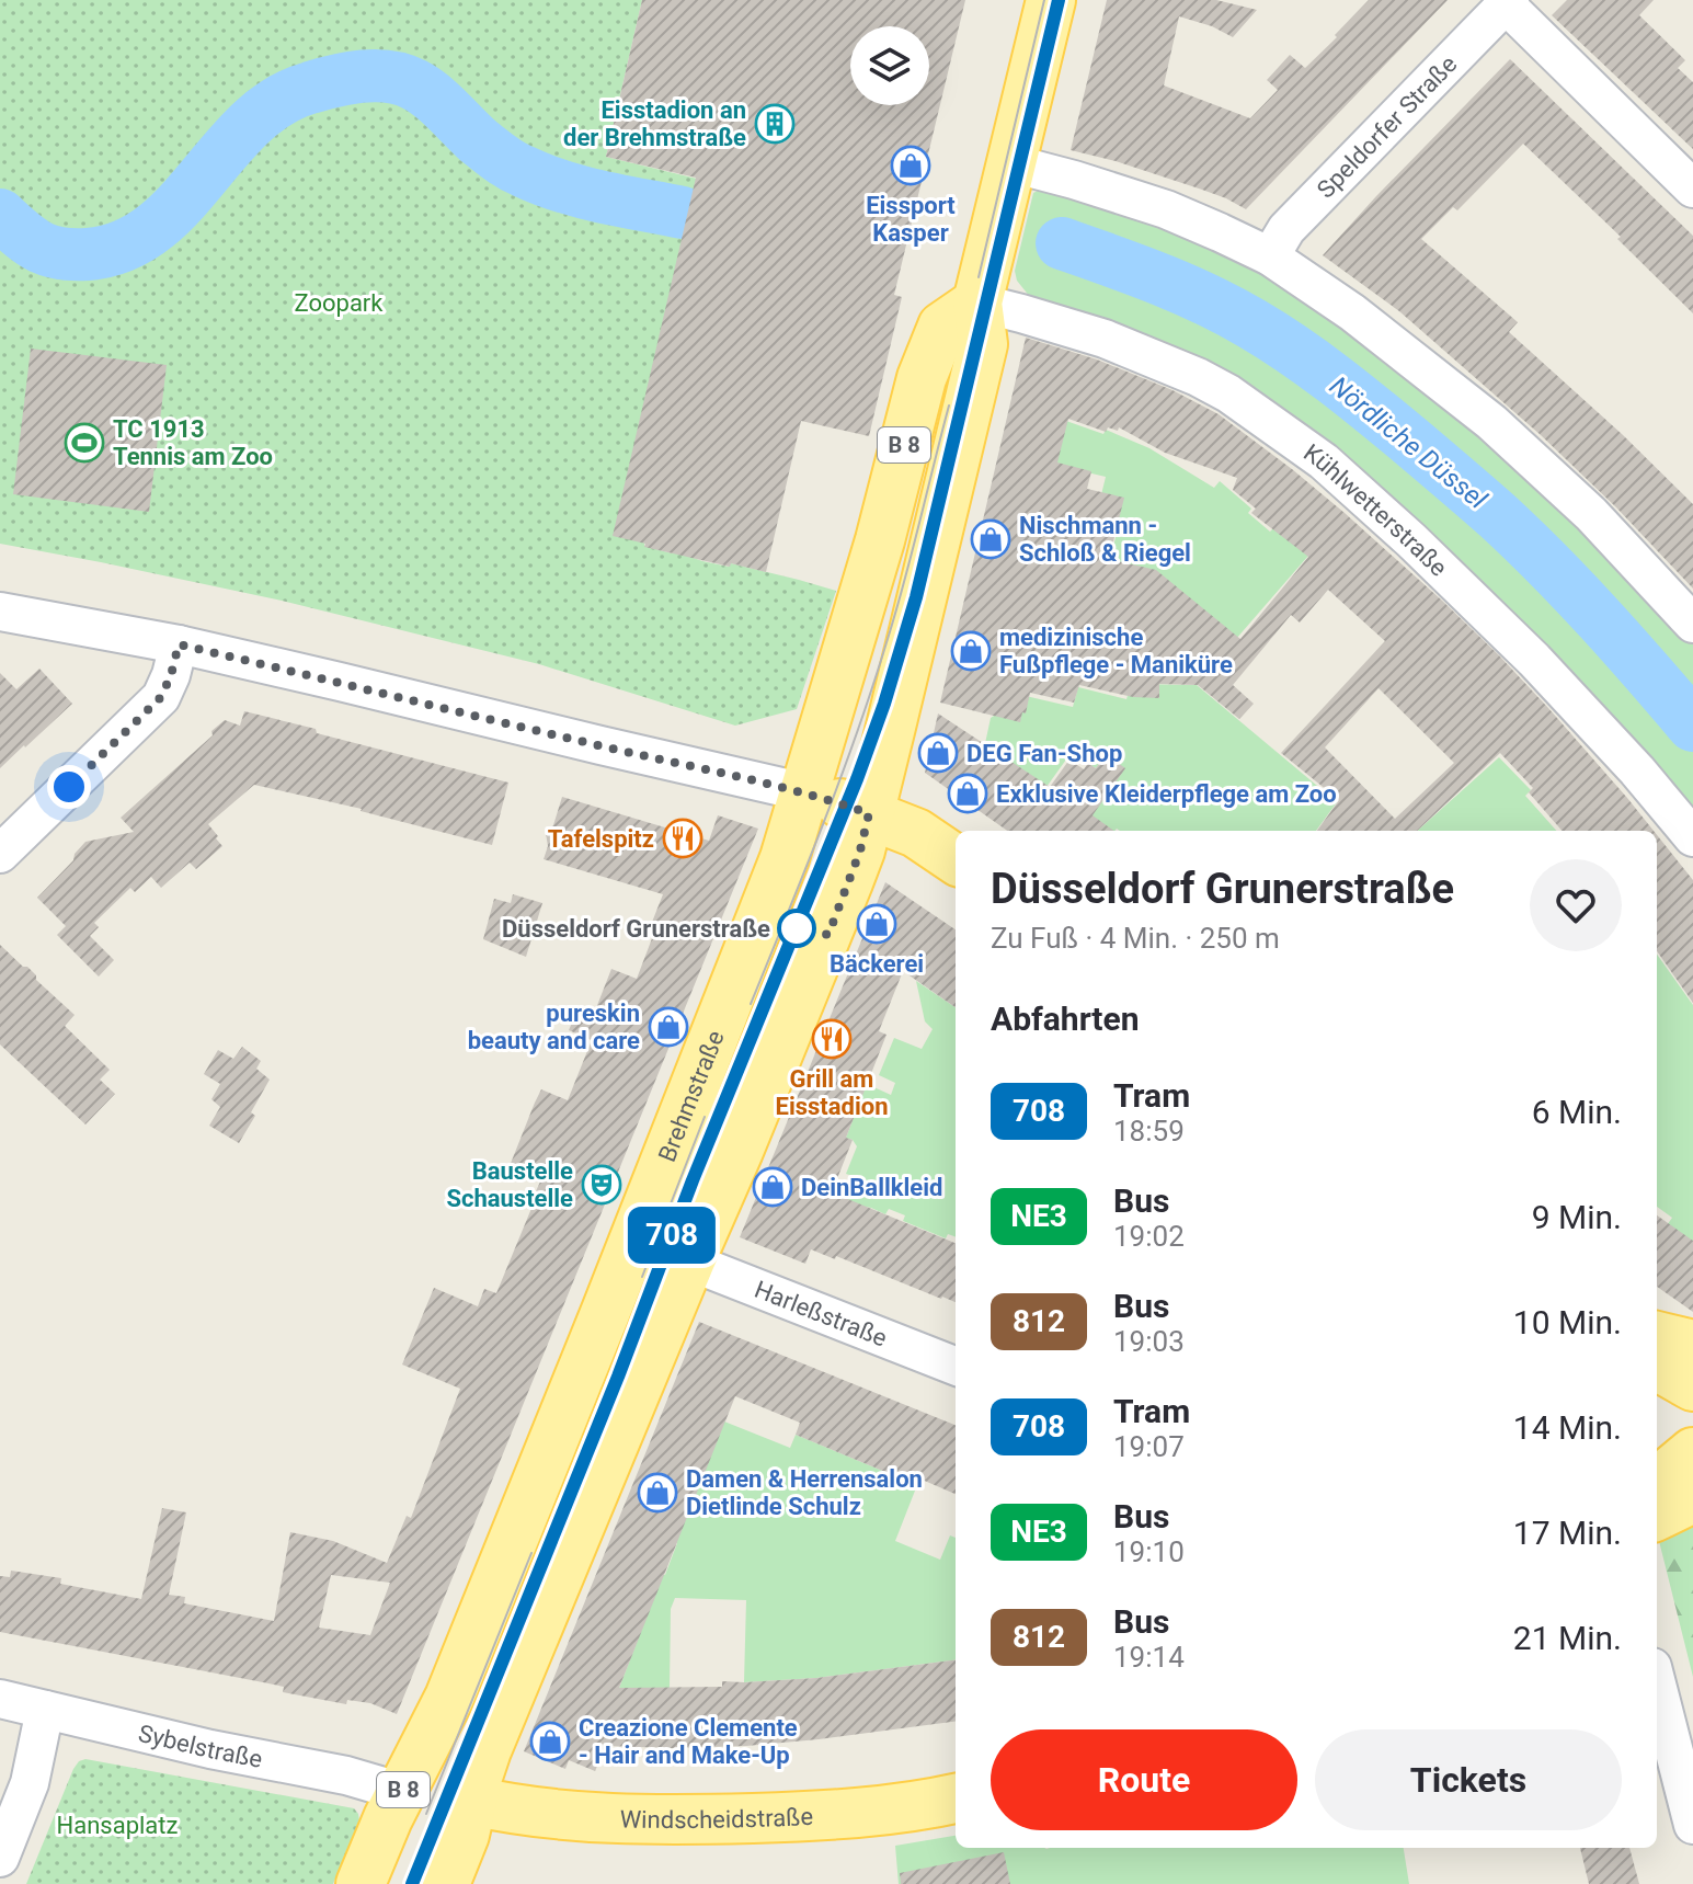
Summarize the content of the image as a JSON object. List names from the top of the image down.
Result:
{
  "streets": {
    "main road": ["B 8", "Brehmstraße", "Windscheidstraße"],
    "street": [
      "Speldorfer Straße",
      "Kühlwetterstraße",
      "Harleßstraße",
      "Sybelstraße"
    ]
  },
  "crossings": [
    ["B 8", "Kühlwetterstraße"],
    ["B 8", "Brehmstraße"],
    ["B 8", "Harleßstraße"],
    ["B 8", "Windscheidstraße"],
    ["Kühlwetterstraße", "Brehmstraße"],
    ["Brehmstraße", "Harleßstraße"],
    ["Brehmstraße", "Sybelstraße"]
  ],
  "water": ["Nördliche Düssel"],
  "parks": ["Zoopark", "Hansaplatz"],
  "places": {
    "building": ["Eisstadion an der Brehmstraße"],
    "shop": [
      "Eissport Kasper",
      "Nischmann - Schloß & Riegel",
      "medizinische Fußpflege - Maniküre",
      "DEG Fan-Shop",
      "Exklusive Kleiderpflege am Zoo",
      "Bäckerei",
      "pureskin beauty and care",
      "DeinBallkleid",
      "Damen & Herrensalon Dietlinde Schulz",
      "Creazione Clemente - Hair and Make-Up"
    ],
    "sports": ["TC 1913 Tennis am Zoo"],
    "restaurant": ["Tafelspitz", "Grill am Eisstadion"],
    "other": ["Düsseldorf Grunerstraße"],
    "theatre": ["Baustelle Schaustelle"]
  },
  "lines": ["tram line 708"],
  "page": {
    "on_map": "708",
    "heading": [
      ["Düsseldorf Grunerstraße", "Zu Fuß · 4 Min. · 250 m"],
      "Abfahrten"
    ],
    "list": [
      {
        "mark": "708",
        "name": "Tram",
        "note": "18:59",
        "value": "6 Min."
      },
      {
        "mark": "NE3",
        "name": "Bus",
        "note": "19:02",
        "value": "9 Min."
      },
      {
        "mark": "812",
        "name": "Bus",
        "note": "19:03",
        "value": "10 Min."
      },
      {
        "mark": "708",
        "name": "Tram",
        "note": "19:07",
        "value": "14 Min."
      },
      {
        "mark": "NE3",
        "name": "Bus",
        "note": "19:10",
        "value": "17 Min."
      },
      {
        "mark": "812",
        "name": "Bus",
        "note": "19:14",
        "value": "21 Min."
      }
    ],
    "buttons": ["Route", "Tickets"]
  }
}
